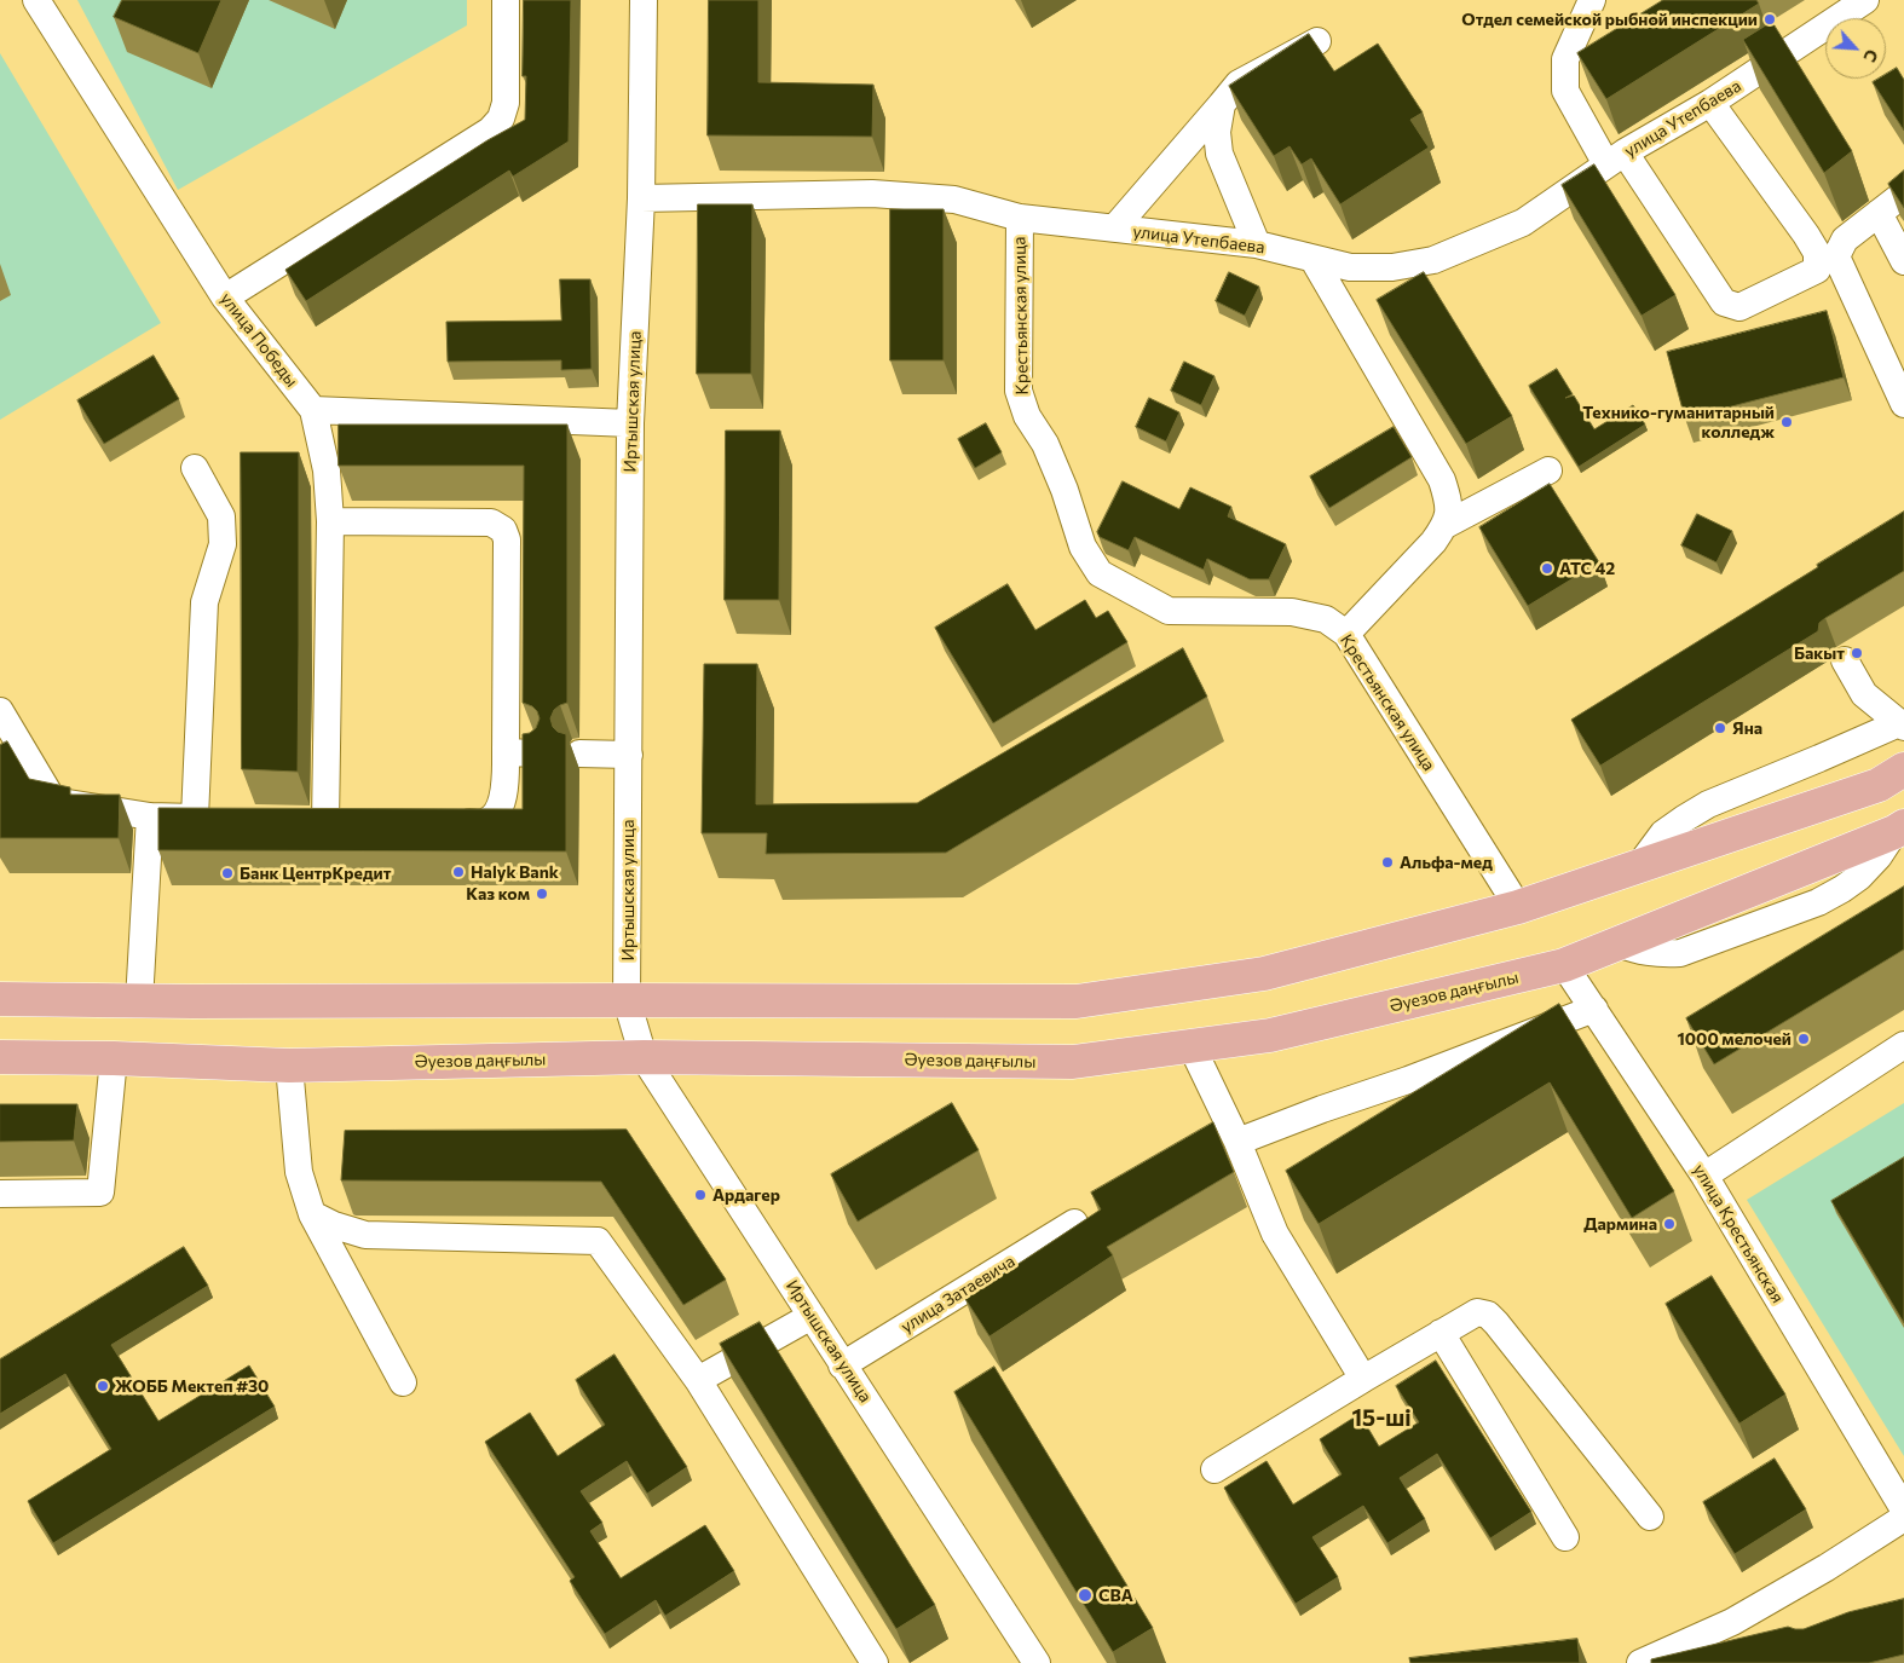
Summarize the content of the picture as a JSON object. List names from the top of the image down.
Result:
{
  "streets": {
    "main road": ["Әуезов даңғылы"],
    "street": [
      "улица Утепбаева",
      "Крестьянская улица",
      "улица Победы",
      "Иртышская улица",
      "улица Крестьянская",
      "улица Затаевича"
    ]
  },
  "crossings": [
    ["улица Утепбаева", "Крестьянская улица"],
    ["улица Утепбаева", "Иртышская улица"],
    ["Иртышская улица", "Әуезов даңғылы"],
    ["Иртышская улица", "улица Затаевича"],
    ["Әуезов даңғылы", "улица Крестьянская"]
  ],
  "districts": ["15-ші"],
  "places": [
    "Отдел семейской рыбной инспекции",
    "Технико-гуманитарный колледж",
    "АТС 42",
    "Бакыт",
    "Яна",
    "Альфа-мед",
    "Halyk Bank",
    "Банк ЦентрКредит",
    "Каз ком",
    "1000 мелочей",
    "Ардагер",
    "Дармина",
    "ЖОББ Мектеп #30",
    "СВА"
  ],
  "north": "bottom right"
}
